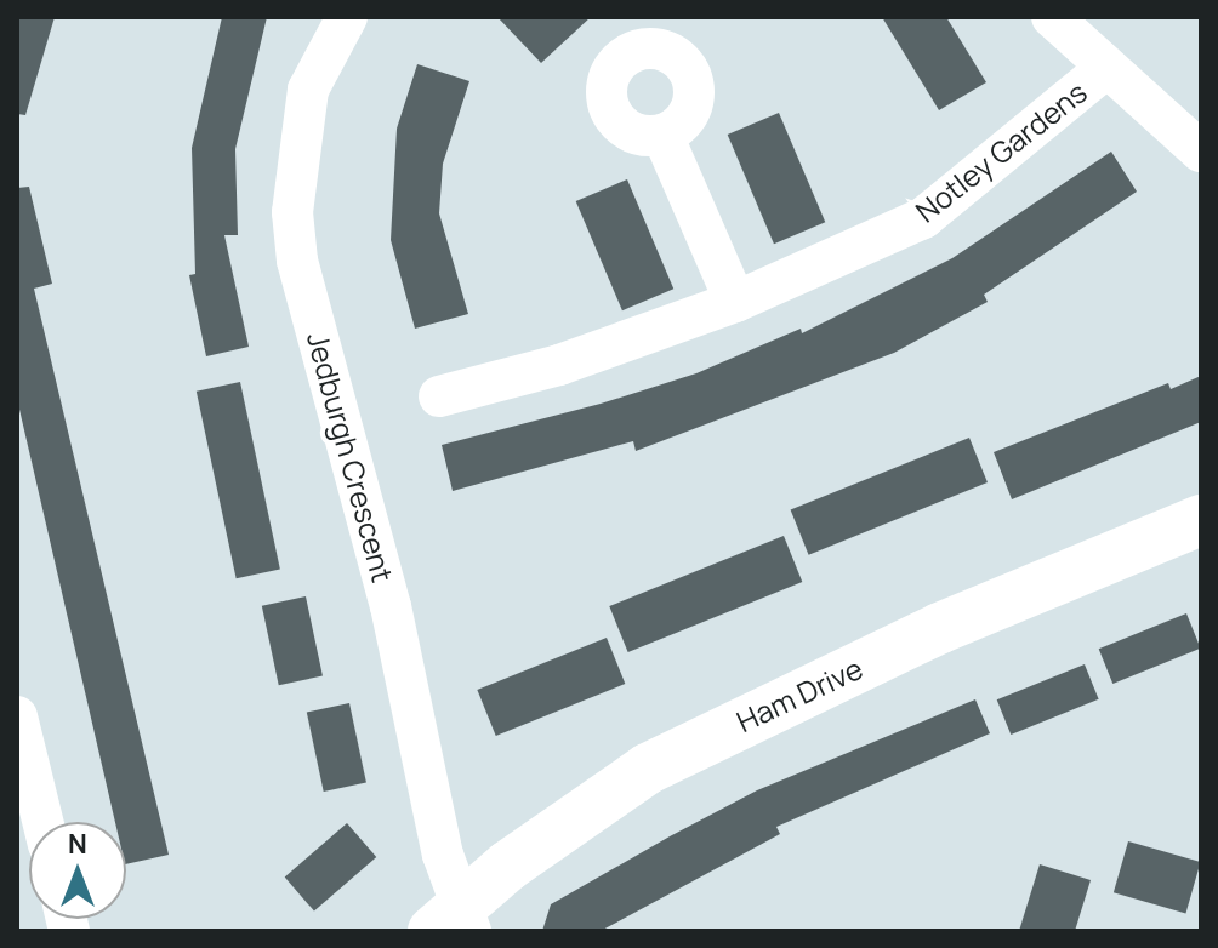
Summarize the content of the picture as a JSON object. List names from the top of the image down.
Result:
{
  "streets": {
    "street": ["Notley Gardens", "Jedburgh Crescent", "Ham Drive"]
  },
  "crossings": [
    ["Jedburgh Crescent", "Ham Drive"]
  ],
  "north": "top"
}
